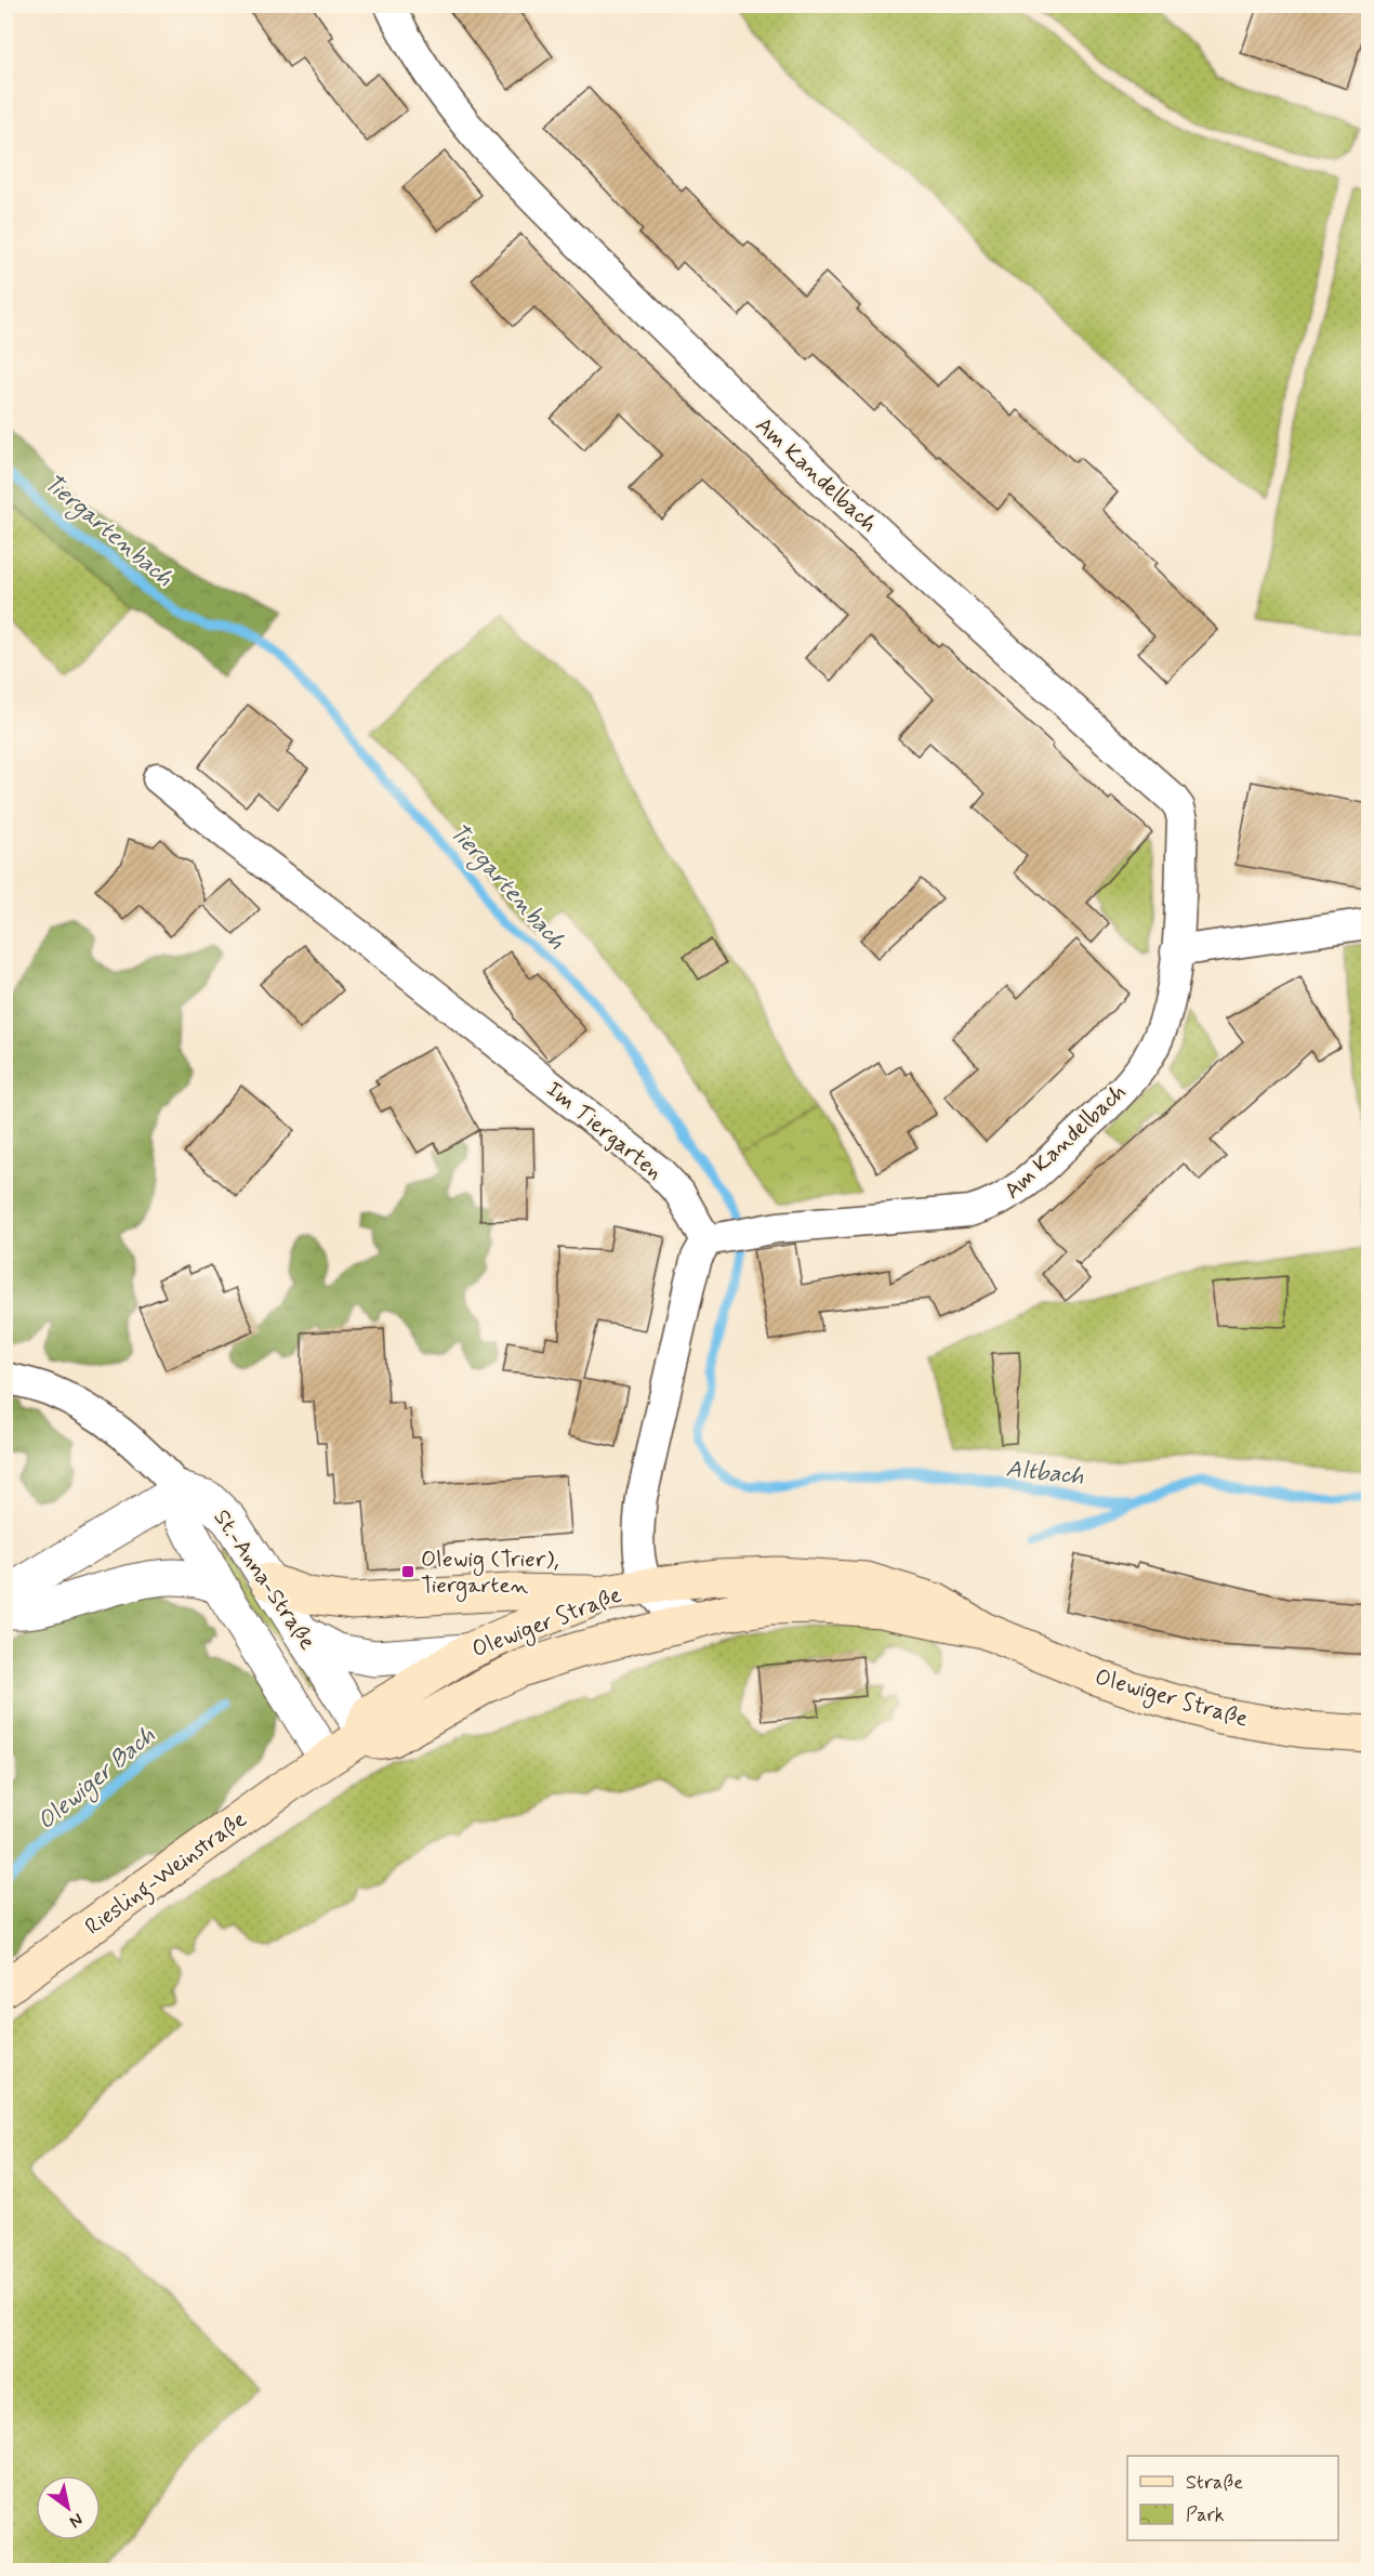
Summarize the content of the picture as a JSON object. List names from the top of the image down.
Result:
{
  "streets": {
    "main road": ["Olewiger Straße", "Riesling-Weinstraße"],
    "street": ["Am Kandelbach", "Im Tiergarten", "St.-Anna-Straße"]
  },
  "crossings": [
    ["Am Kandelbach", "Im Tiergarten"],
    ["St.-Anna-Straße", "Olewiger Straße"]
  ],
  "water": ["Tiergartenbach", "Altbach", "Olewiger Bach"],
  "places": {
    "transit": ["Olewig (Trier), Tiergarten"]
  },
  "legend": ["Straße", "Park"],
  "north": "bottom right"
}
